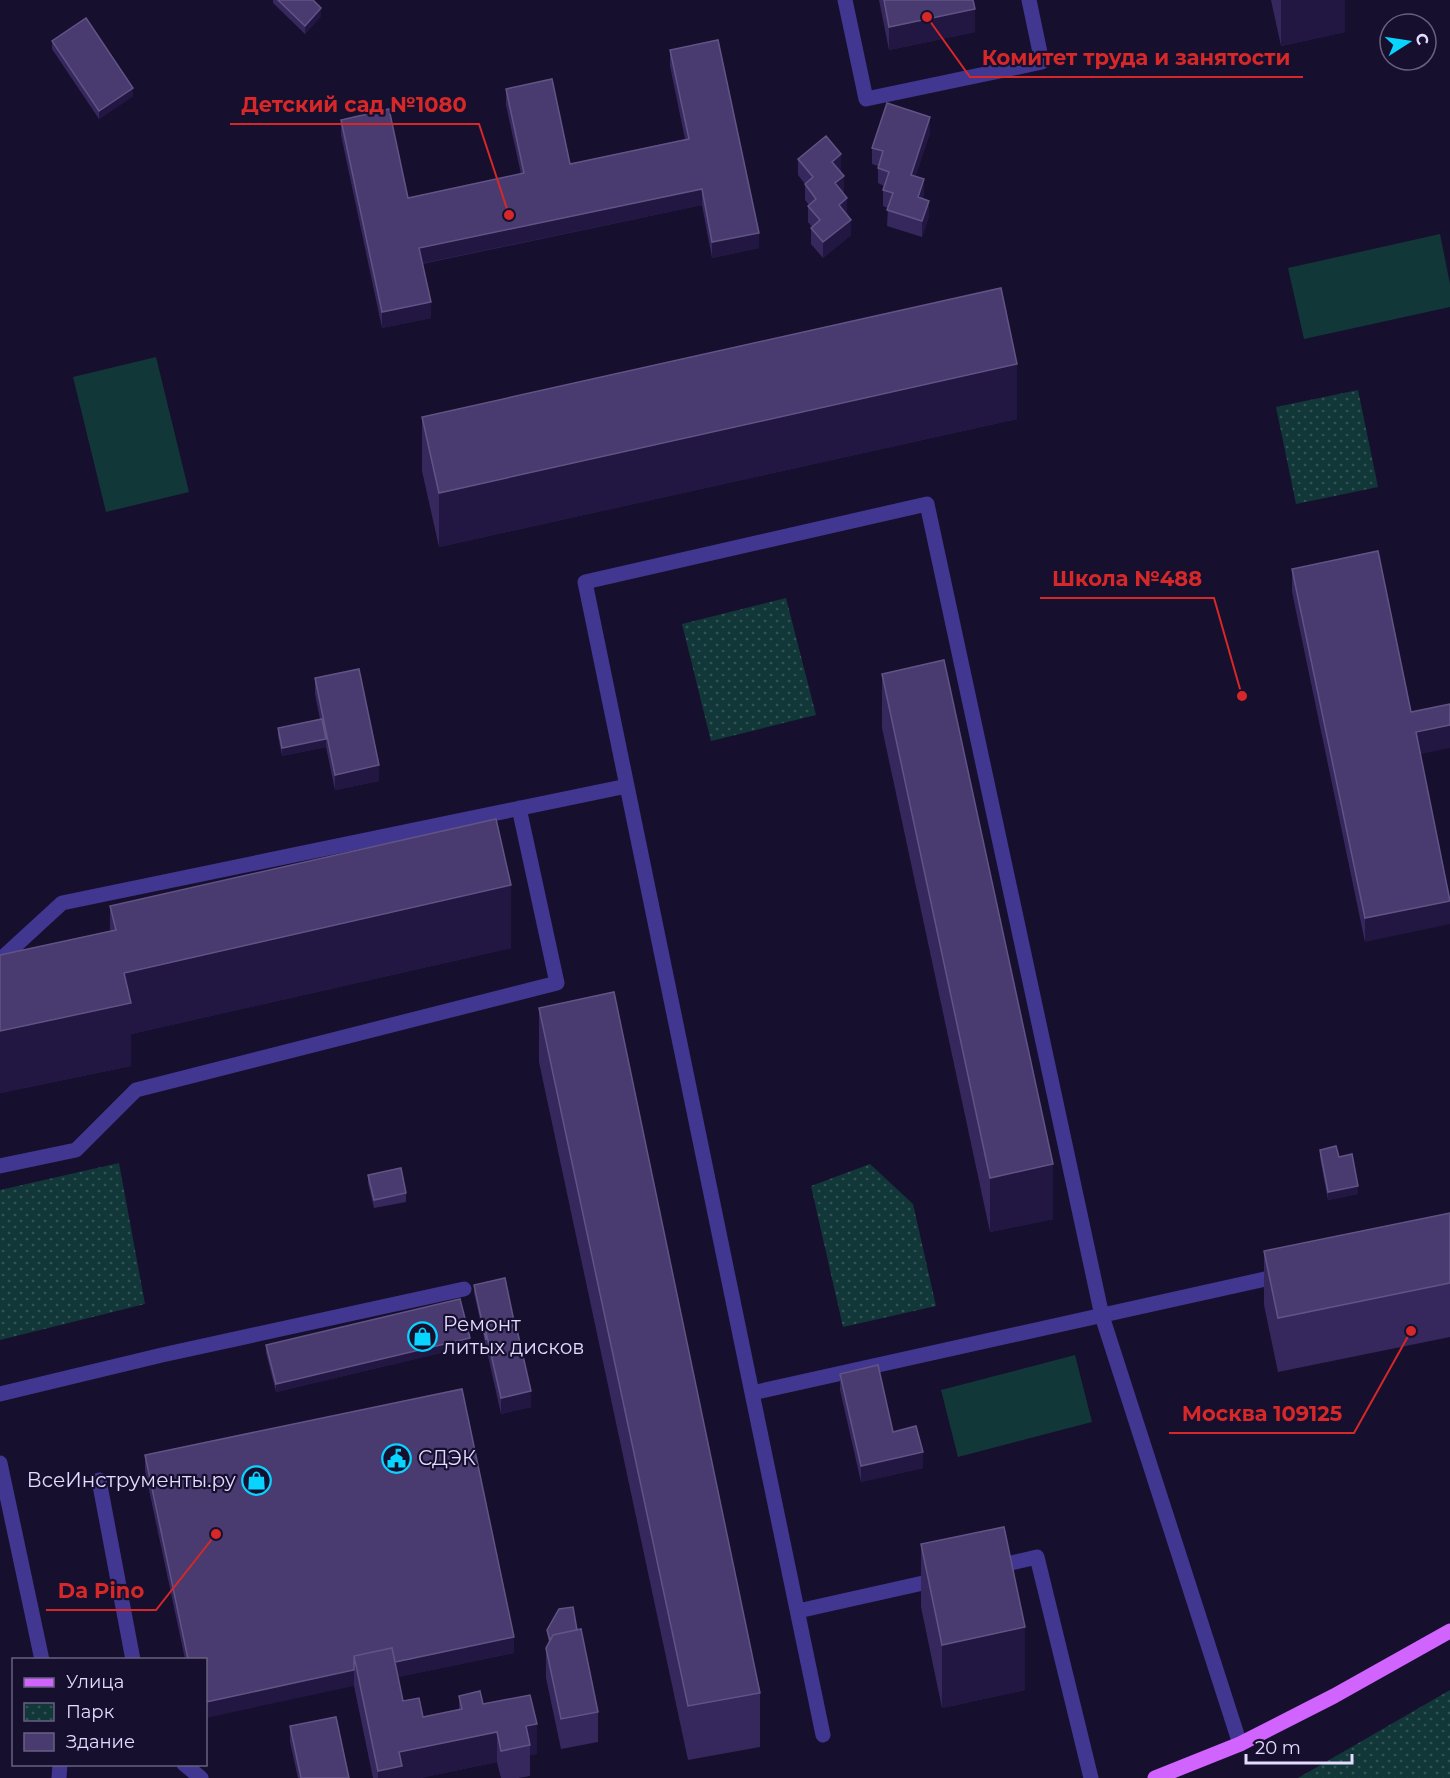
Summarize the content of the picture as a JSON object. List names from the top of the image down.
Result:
{
  "places": {
    "other": [
      "Комитет труда и занятости",
      "Детский сад №1080",
      "Школа №488",
      "Москва 109125",
      "Da Pino"
    ],
    "shop": ["Ремонт литых дисков", "ВсеИнструменты.ру"],
    "public building": ["СДЭК"]
  },
  "legend": ["Улица", "Парк", "Здание"],
  "scale_bar": "20 m",
  "north": "right"
}
